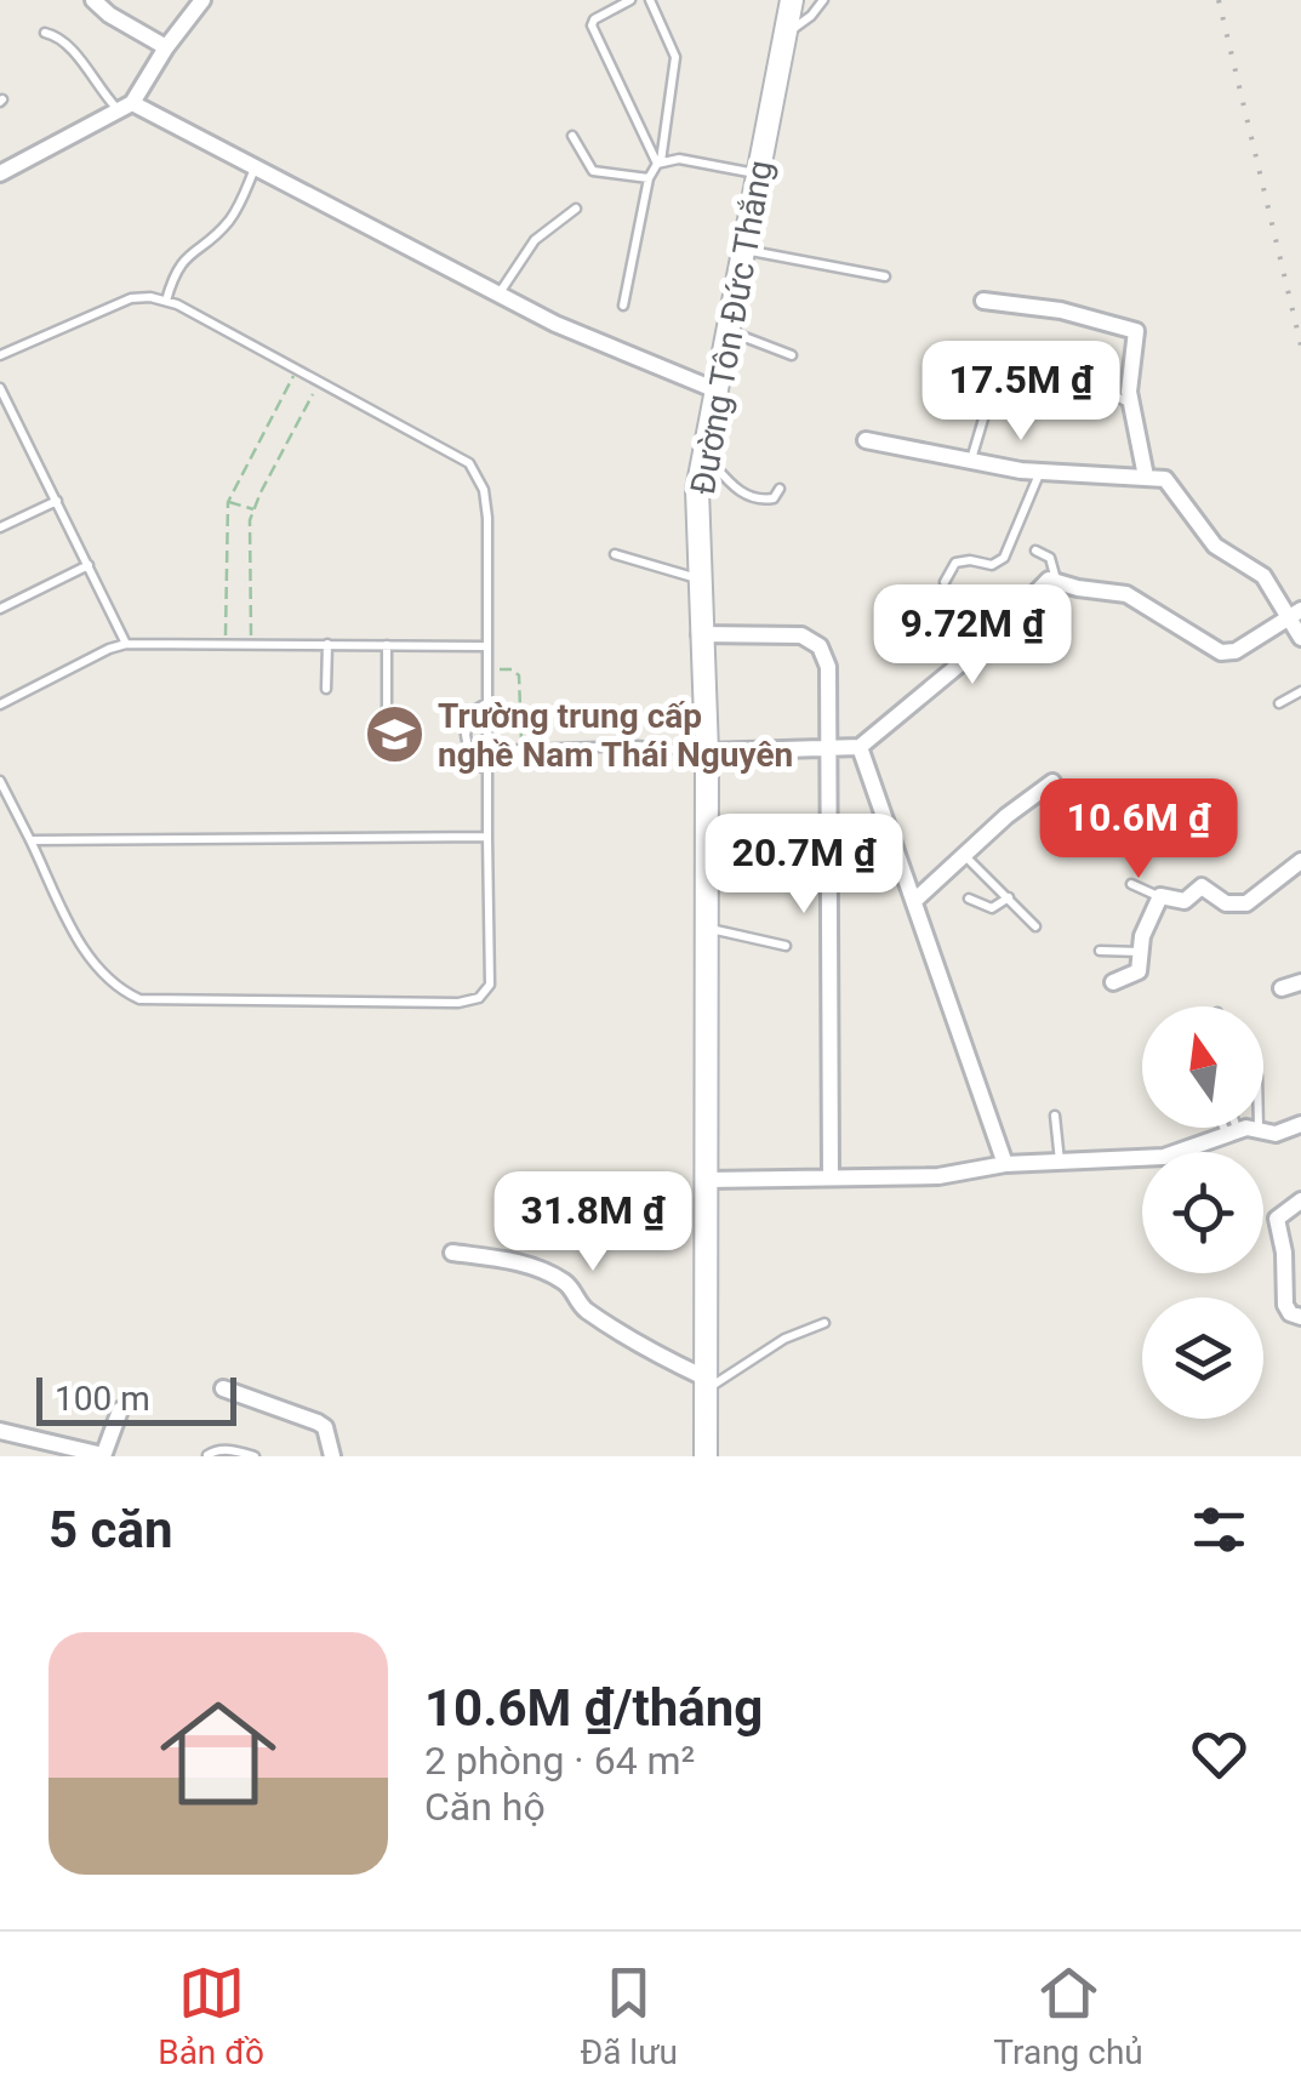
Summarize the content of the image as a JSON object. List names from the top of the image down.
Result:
{
  "streets": {
    "main road": ["Đường Tôn Đức Thắng"]
  },
  "places": {
    "school or university": ["Trường trung cấp nghề Nam Thái Nguyên"]
  },
  "scale_bar": "100 m",
  "north": "top",
  "page": {
    "price": [
      "17.5M ₫",
      "9.72M ₫",
      "10.6M ₫",
      "20.7M ₫",
      "31.8M ₫"
    ],
    "scale": "100 m",
    "heading": "5 căn",
    "list": [
      {
        "name": "10.6M ₫/tháng",
        "note": "2 phòng · 64 m² · Căn hộ"
      }
    ],
    "tabs": ["Bản đồ", "Đã lưu", "Trang chủ"]
  }
}
